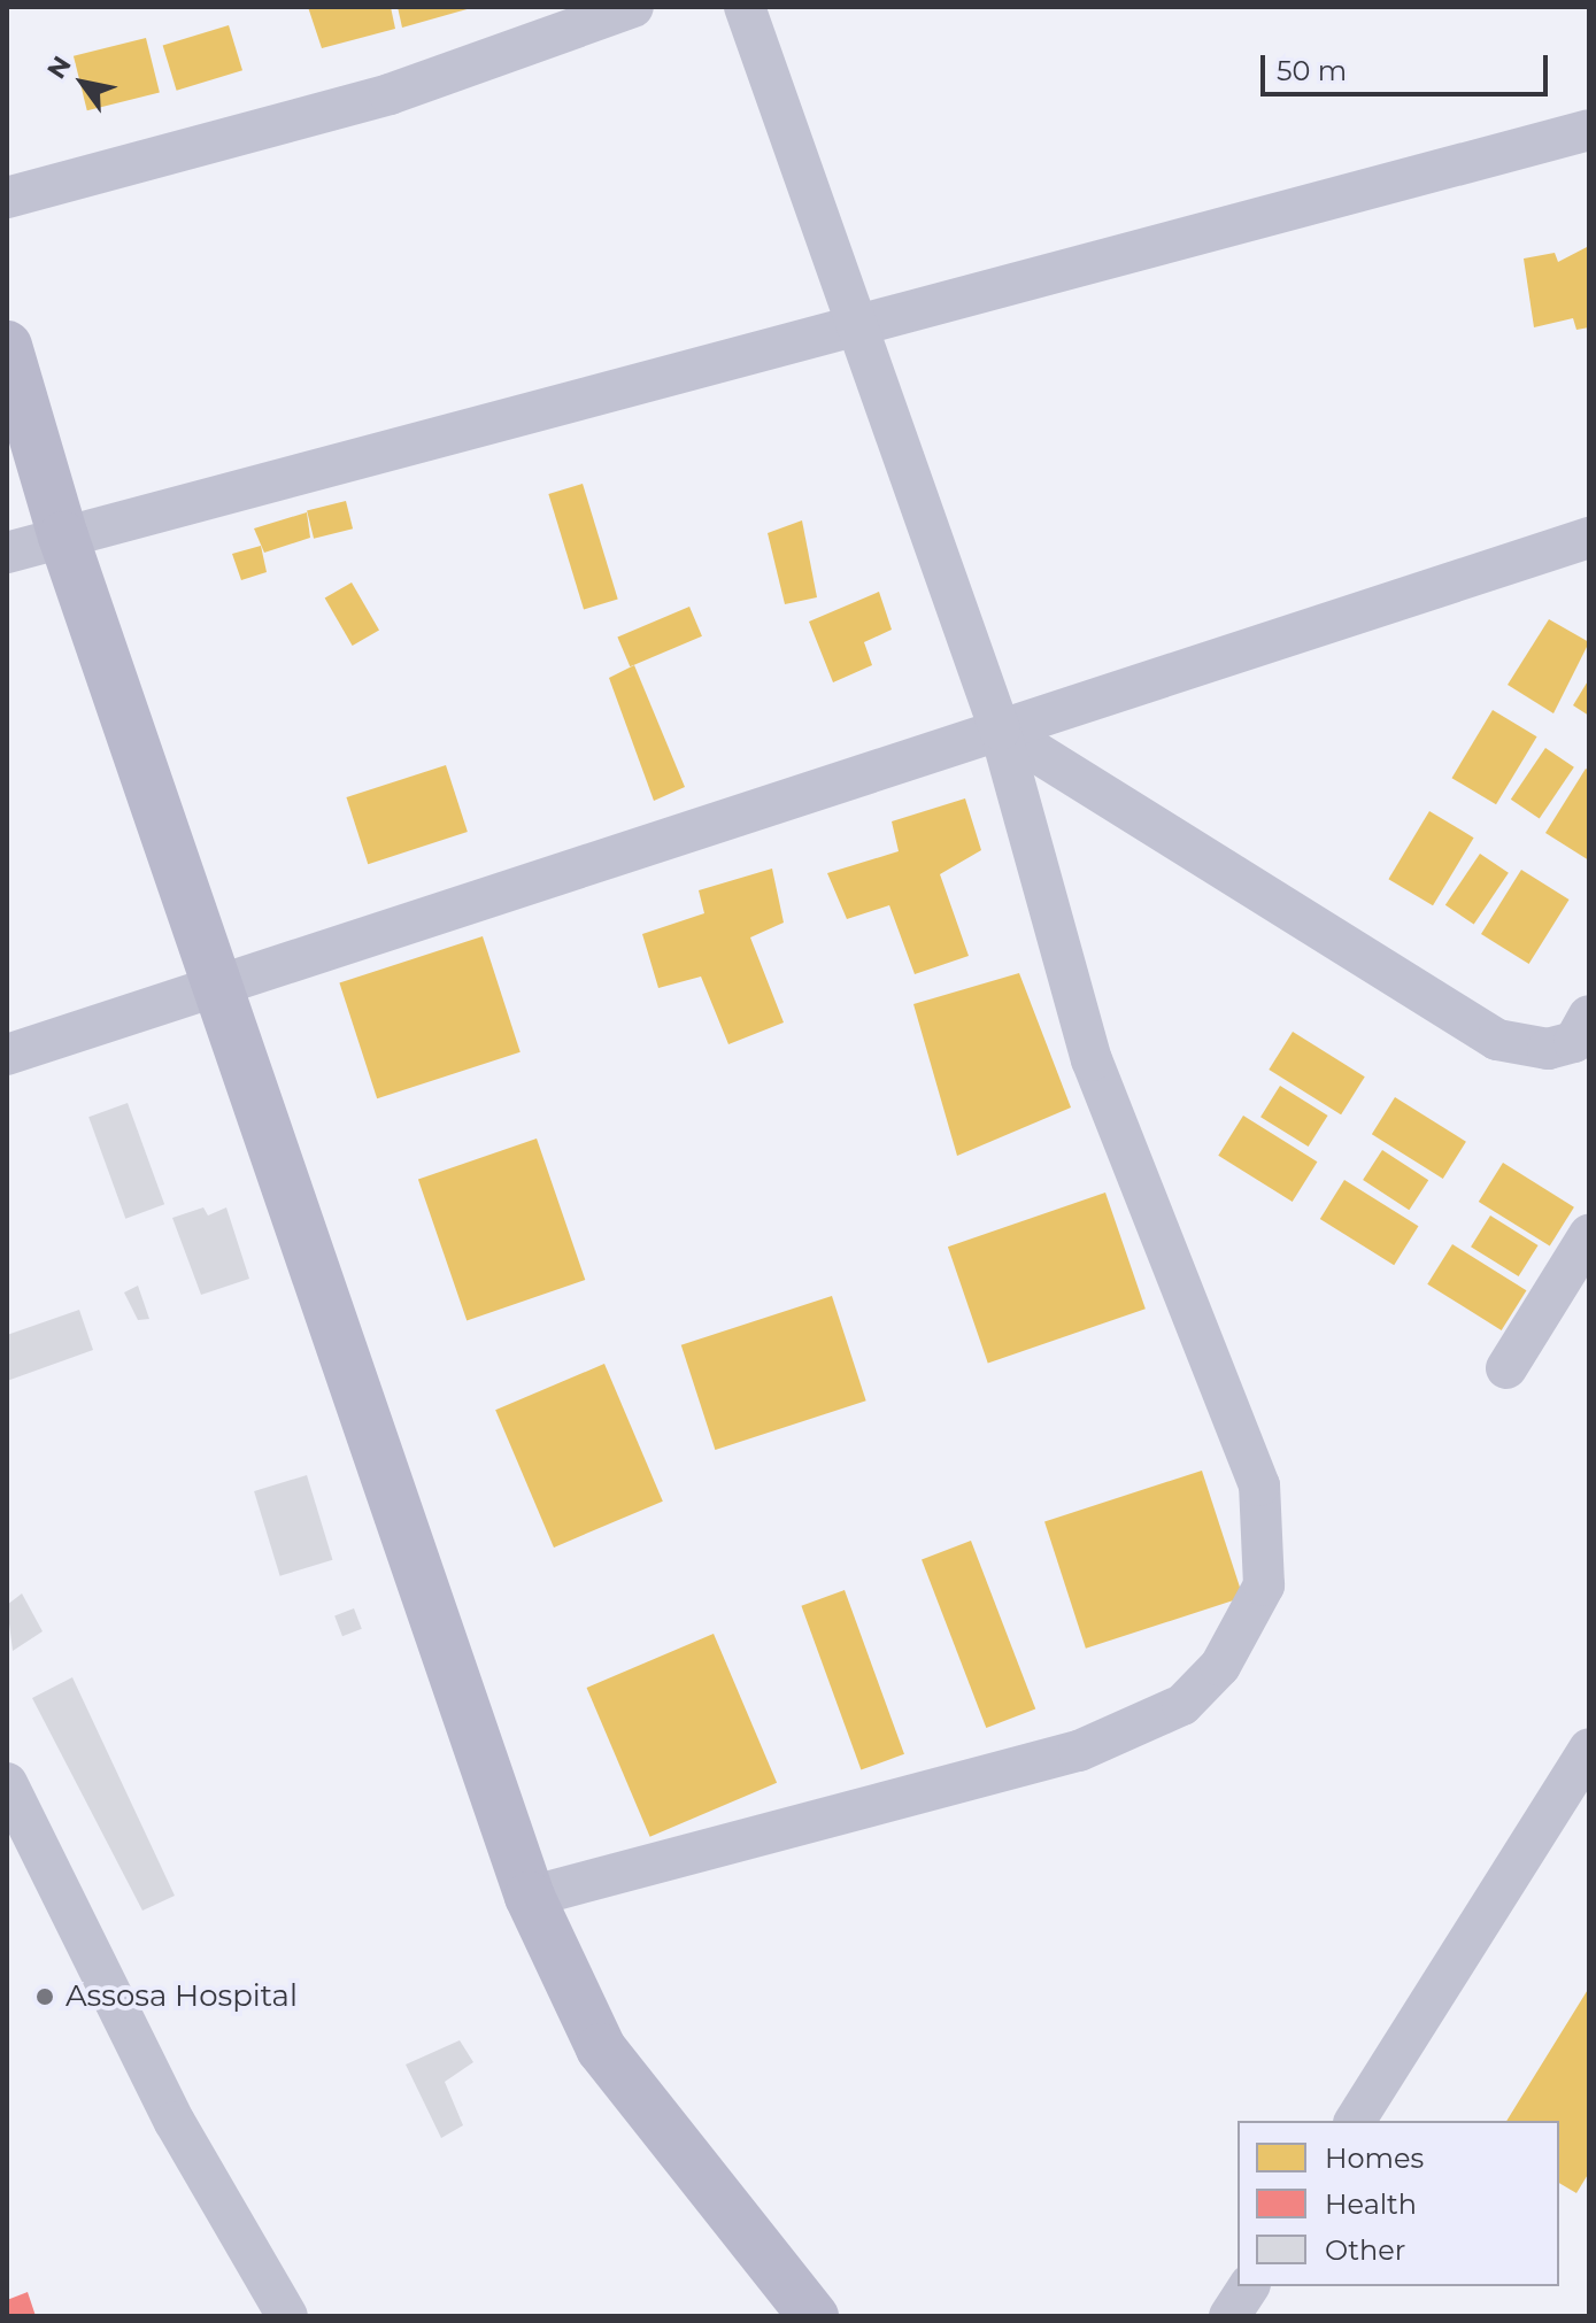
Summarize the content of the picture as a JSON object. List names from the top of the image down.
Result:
{
  "places": ["Assosa Hospital"],
  "legend": ["Homes", "Health", "Other"],
  "scale_bar": "50 m",
  "north": "top left"
}
